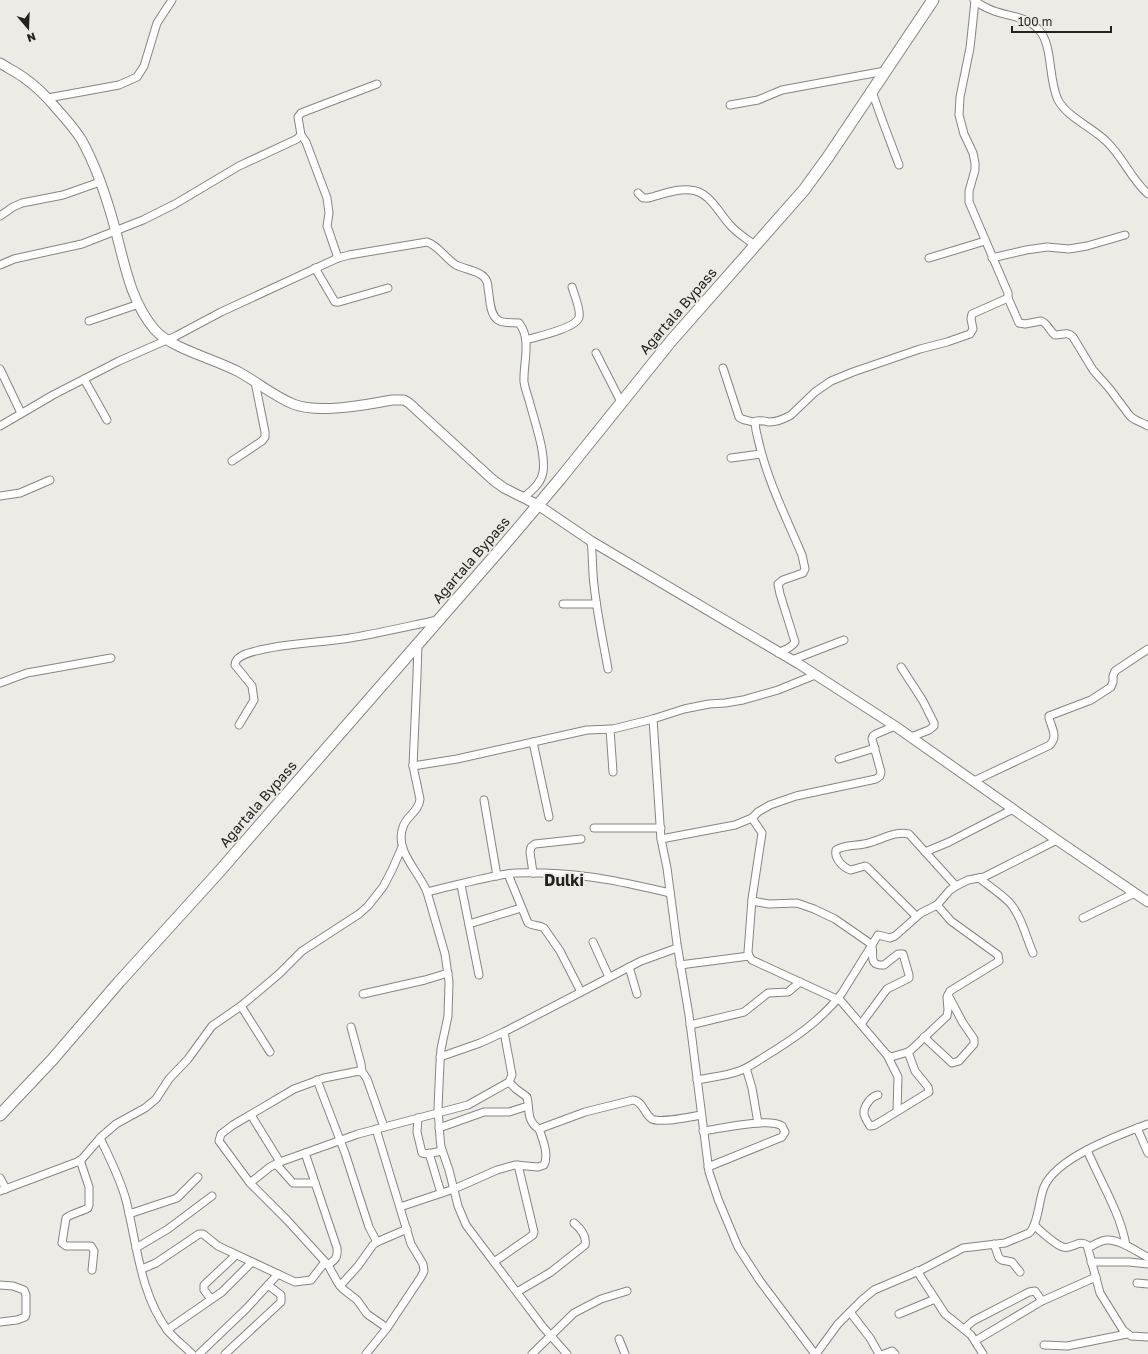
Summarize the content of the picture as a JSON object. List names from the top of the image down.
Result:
{
  "streets": {
    "highway": ["Agartala Bypass"]
  },
  "districts": ["Dulki"],
  "scale_bar": "100 m",
  "north": "bottom"
}
